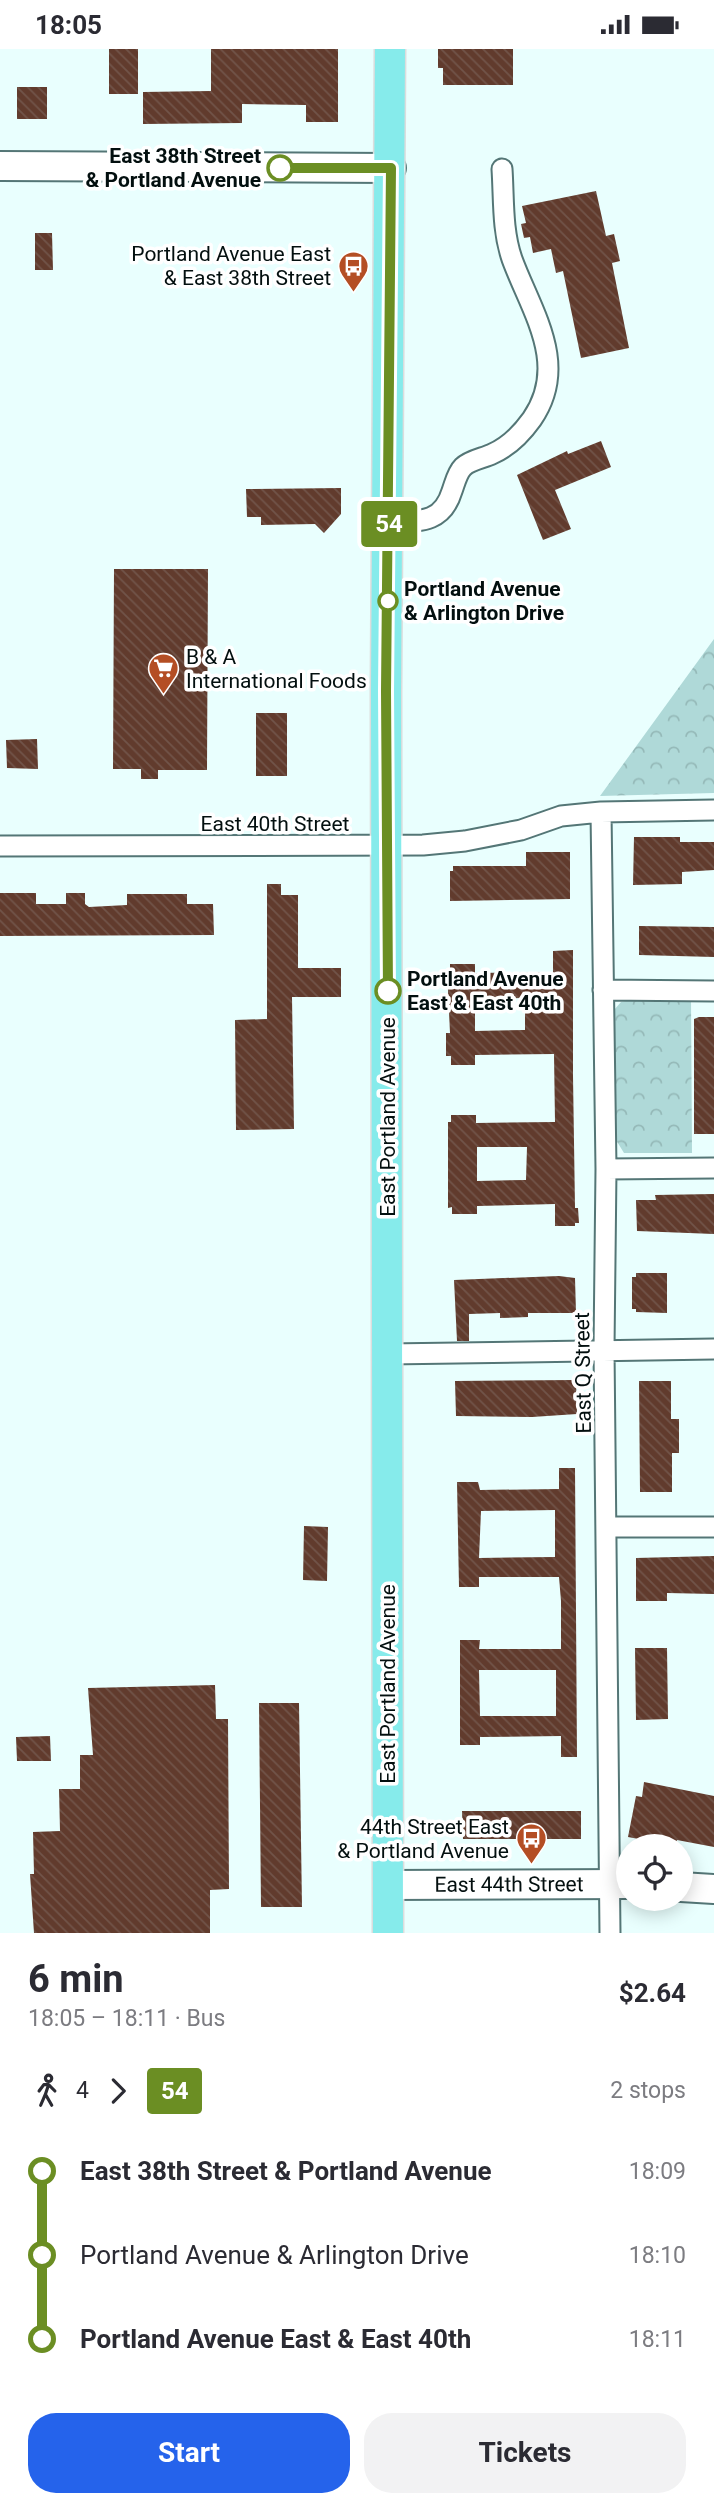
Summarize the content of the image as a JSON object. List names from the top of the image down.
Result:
{
  "streets": {
    "main road": ["East Portland Avenue", "East 44th Street"],
    "street": ["East 40th Street", "East Q Street"]
  },
  "crossings": [
    ["East 40th Street", "East Portland Avenue"],
    ["East 40th Street", "East Q Street"],
    ["East Portland Avenue", "East 44th Street"]
  ],
  "places": {
    "other": ["East 38th Street & Portland Avenue", "Portland Avenue & Arlington Drive", "Portland Avenue East & East 40th"],
    "bus stop": ["Portland Avenue East & East 38th Street", "44th Street East & Portland Avenue"],
    "supermarket": ["B & A International Foods"]
  },
  "lines": ["bus line 54"],
  "page": {
    "status": "18:05",
    "on_map": "54",
    "heading": ["6 min", "18:05 – 18:11 · Bus", "$2.64"],
    "legs": ["4", "54", "2 stops"],
    "list": [
      {
        "name": "East 38th Street & Portland Avenue",
        "value": "18:09"
      },
      {
        "name": "Portland Avenue & Arlington Drive",
        "value": "18:10"
      },
      {
        "name": "Portland Avenue East & East 40th",
        "value": "18:11"
      }
    ],
    "buttons": ["Start", "Tickets"]
  }
}
